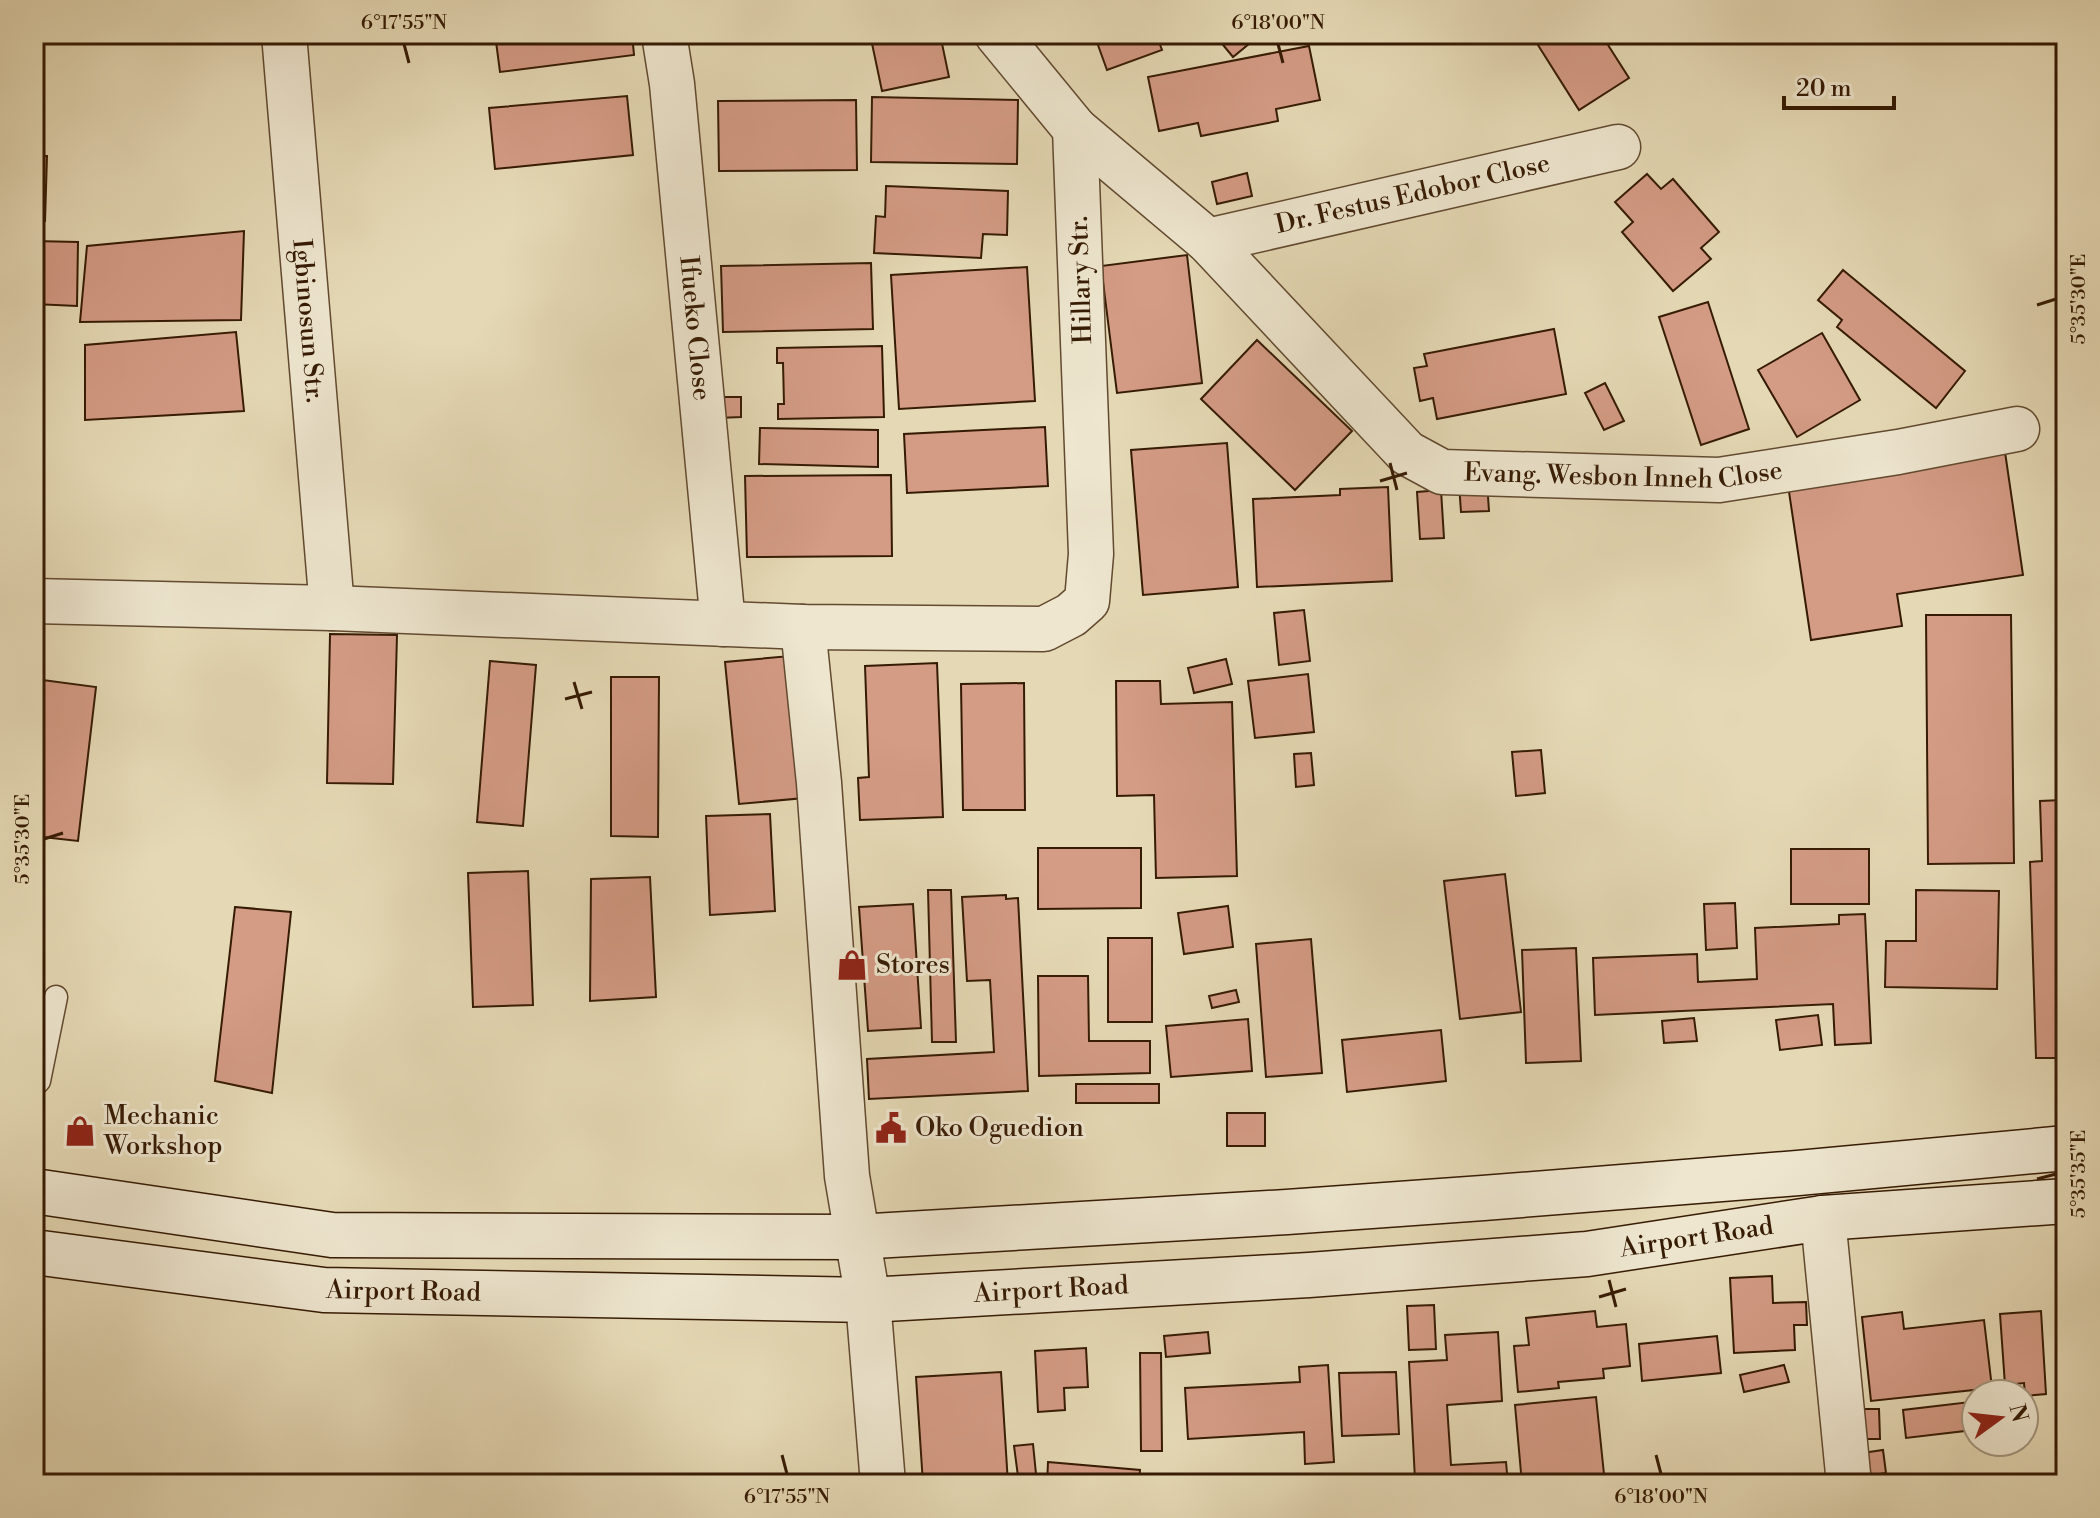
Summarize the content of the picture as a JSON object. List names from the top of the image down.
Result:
{
  "streets": {
    "street": [
      "Dr. Festus Edobor Close",
      "Hillary Str.",
      "Igbinosun Str.",
      "Ifueko Close",
      "Evang. Wesbon Inneh Close",
      "Airport Road"
    ]
  },
  "crossings": [
    ["Dr. Festus Edobor Close", "Evang. Wesbon Inneh Close"],
    ["Hillary Str.", "Evang. Wesbon Inneh Close"]
  ],
  "places": {
    "shop": ["Stores", "Mechanic Workshop"],
    "public building": ["Oko Oguedion"]
  },
  "scale_bar": "20 m",
  "north": "right",
  "coordinates": [
    "6°17'55\"N",
    "6°18'00\"N",
    "5°35'30\"E",
    "5°35'35\"E"
  ]
}
